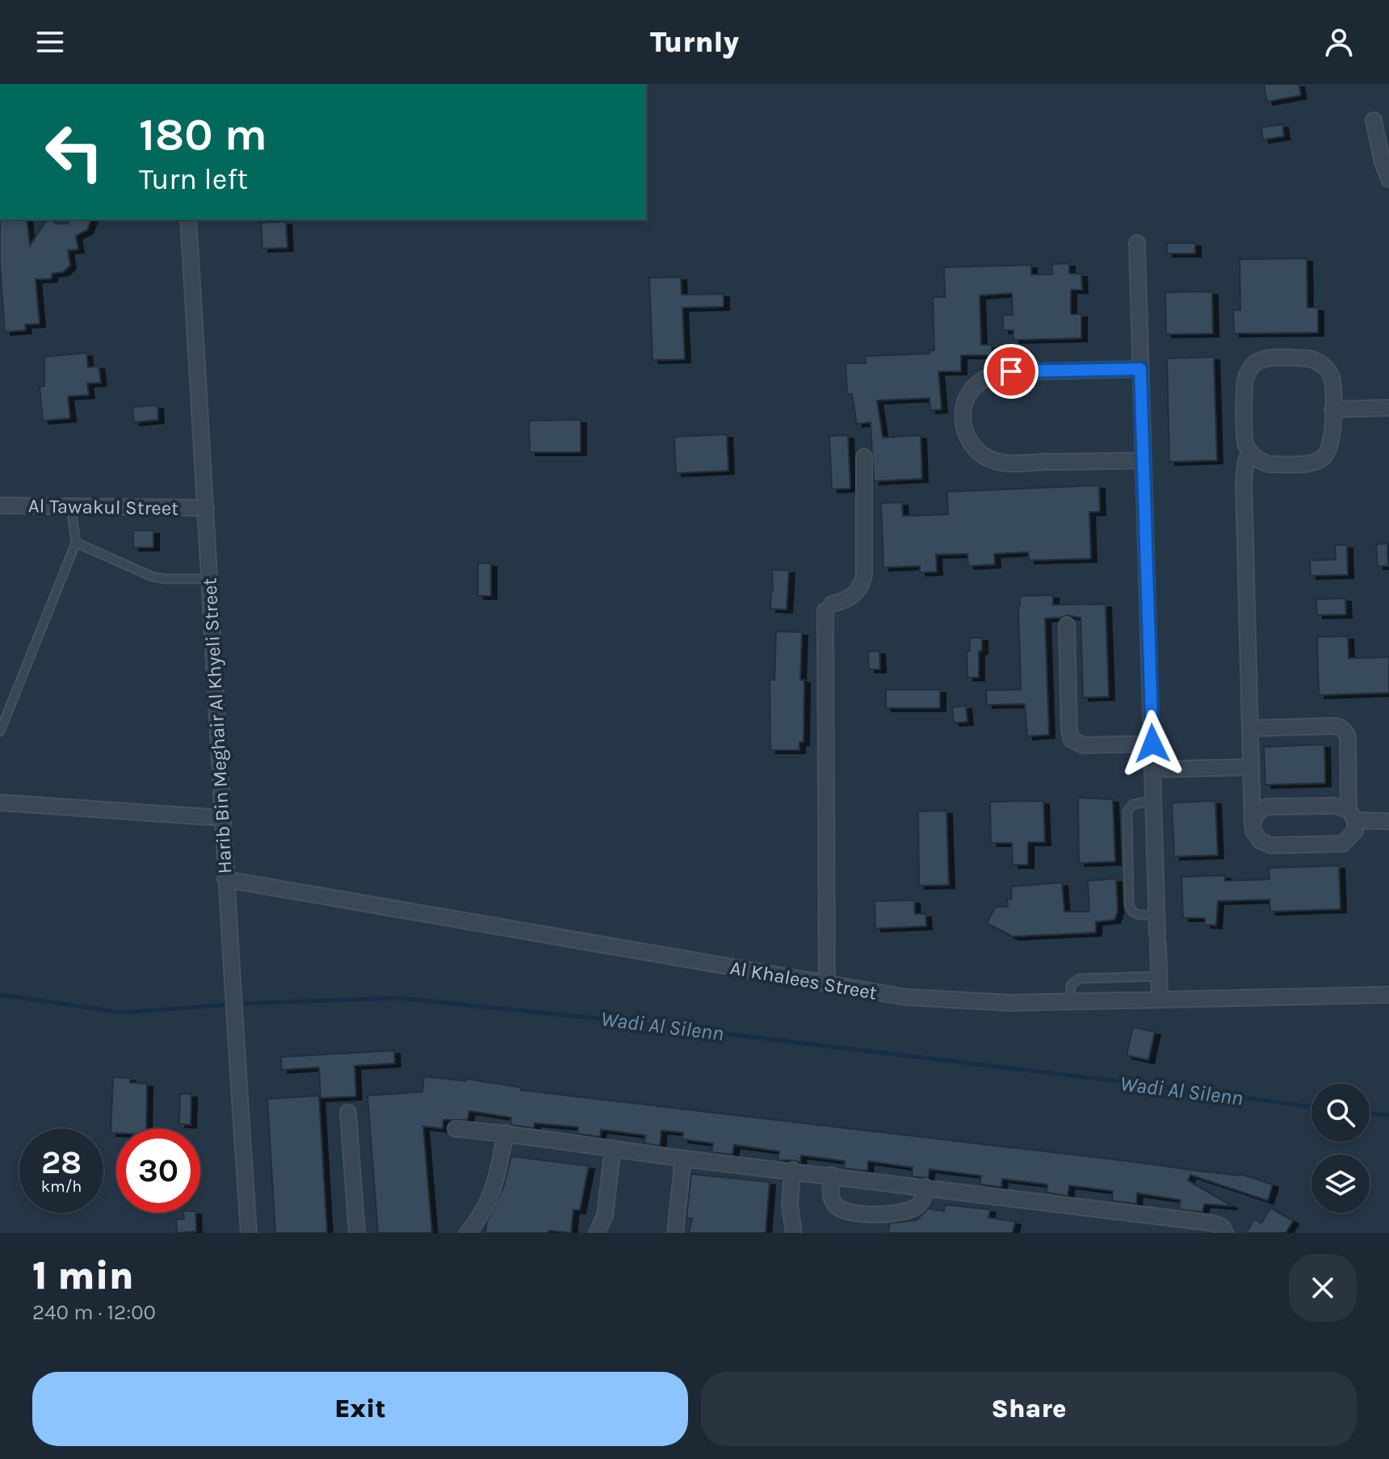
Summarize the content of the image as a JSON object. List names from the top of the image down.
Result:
{
  "streets": {
    "street": ["Al Tawakul Street", "Harib Bin Meghair Al Khyeli Street", "Al Khalees Street"]
  },
  "crossings": [
    ["Al Tawakul Street", "Harib Bin Meghair Al Khyeli Street"],
    ["Harib Bin Meghair Al Khyeli Street", "Al Khalees Street"]
  ],
  "water": ["Wadi Al Silenn"],
  "page": {
    "header": "Turnly",
    "turn": ["180 m", "Turn left"],
    "speed": "28 km/h",
    "limit": "30",
    "heading": ["1 min", "240 m · 12:00"],
    "buttons": ["Exit", "Share"]
  }
}
